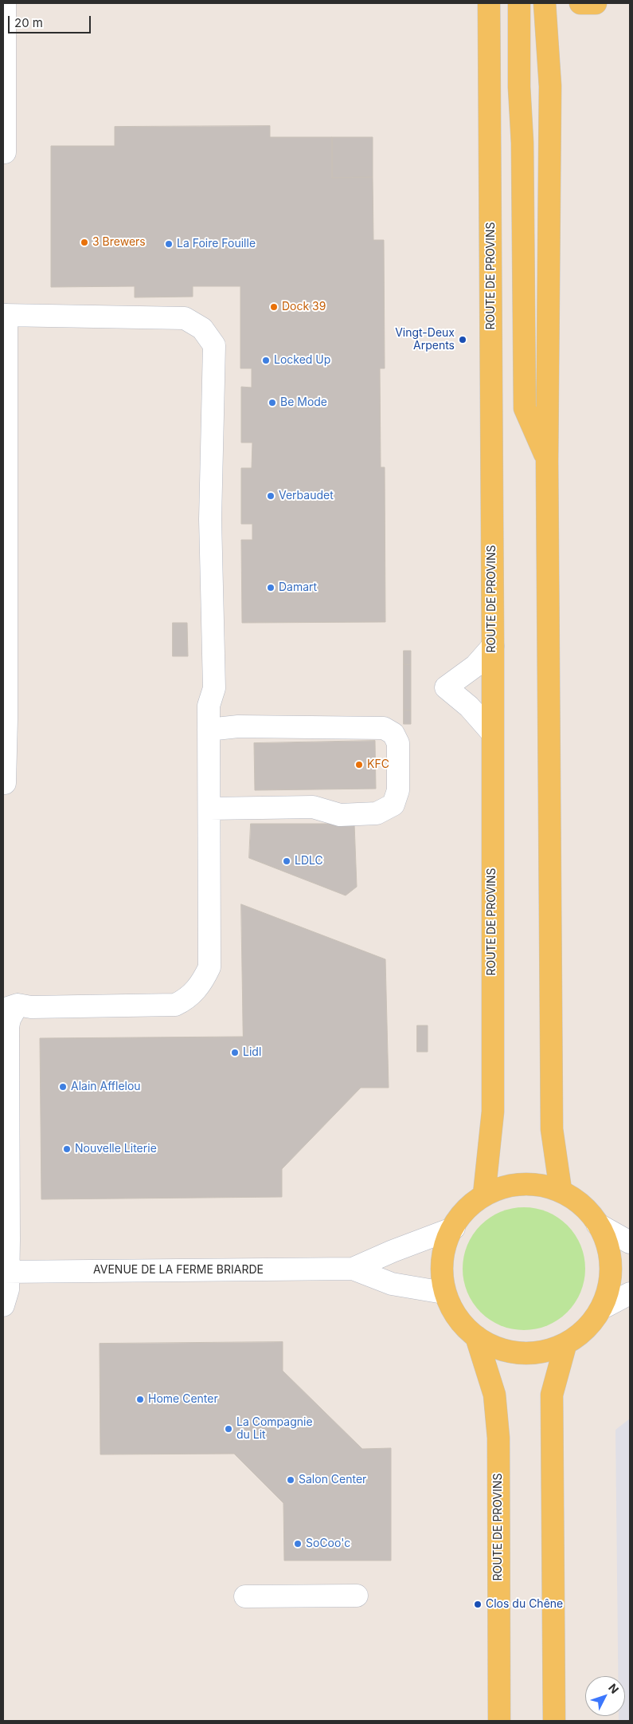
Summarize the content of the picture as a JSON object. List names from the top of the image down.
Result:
{
  "streets": {
    "main road": ["ROUTE DE PROVINS"],
    "street": ["AVENUE DE LA FERME BRIARDE"]
  },
  "places": [
    "3 Brewers",
    "La Foire Fouille",
    "Dock 39",
    "Vingt-Deux Arpents",
    "Locked Up",
    "Be Mode",
    "Verbaudet",
    "Damart",
    "KFC",
    "LDLC",
    "Lidl",
    "Alain Afflelou",
    "Nouvelle Literie",
    "Home Center",
    "La Compagnie du Lit",
    "Salon Center",
    "SoCoo'c",
    "Clos du Chêne"
  ],
  "scale_bar": "20 m",
  "north": "top right"
}
